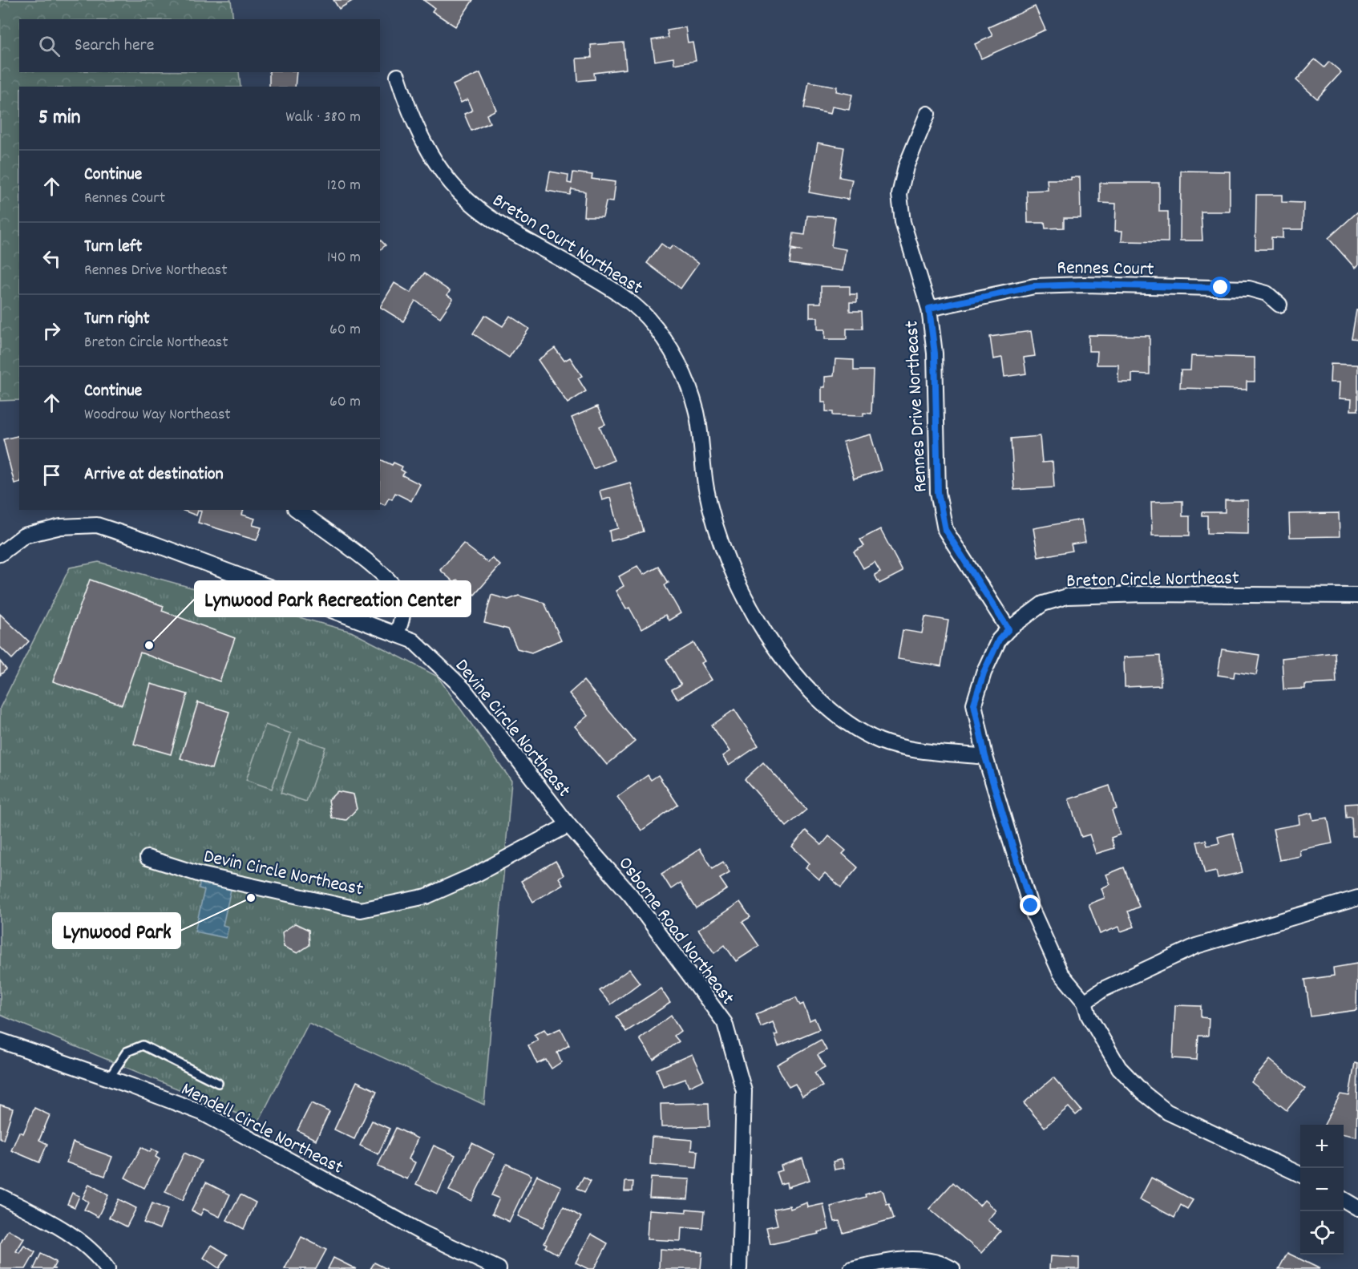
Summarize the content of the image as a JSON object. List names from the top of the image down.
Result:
{
  "streets": {
    "street": [
      "Breton Court Northeast",
      "Rennes Court",
      "Rennes Drive Northeast",
      "Breton Circle Northeast",
      "Devine Circle Northeast",
      "Devin Circle Northeast",
      "Osborne Road Northeast",
      "Mendell Circle Northeast"
    ]
  },
  "crossings": [
    ["Breton Court Northeast", "Breton Circle Northeast"],
    ["Rennes Court", "Rennes Drive Northeast"],
    ["Rennes Drive Northeast", "Breton Circle Northeast"],
    ["Devine Circle Northeast", "Devin Circle Northeast"],
    ["Devine Circle Northeast", "Osborne Road Northeast"],
    ["Devin Circle Northeast", "Osborne Road Northeast"]
  ],
  "places": ["Lynwood Park Recreation Center", "Lynwood Park"],
  "page": {
    "search": "Search here",
    "heading": ["5 min", "Walk · 380 m"],
    "list": [
      ["Continue", "Rennes Court", "120 m"],
      ["Turn left", "Rennes Drive Northeast", "140 m"],
      ["Turn right", "Breton Circle Northeast", "60 m"],
      ["Continue", "Woodrow Way Northeast", "60 m"],
      "Arrive at destination"
    ],
    "map_buttons": ["+", "−"]
  }
}
